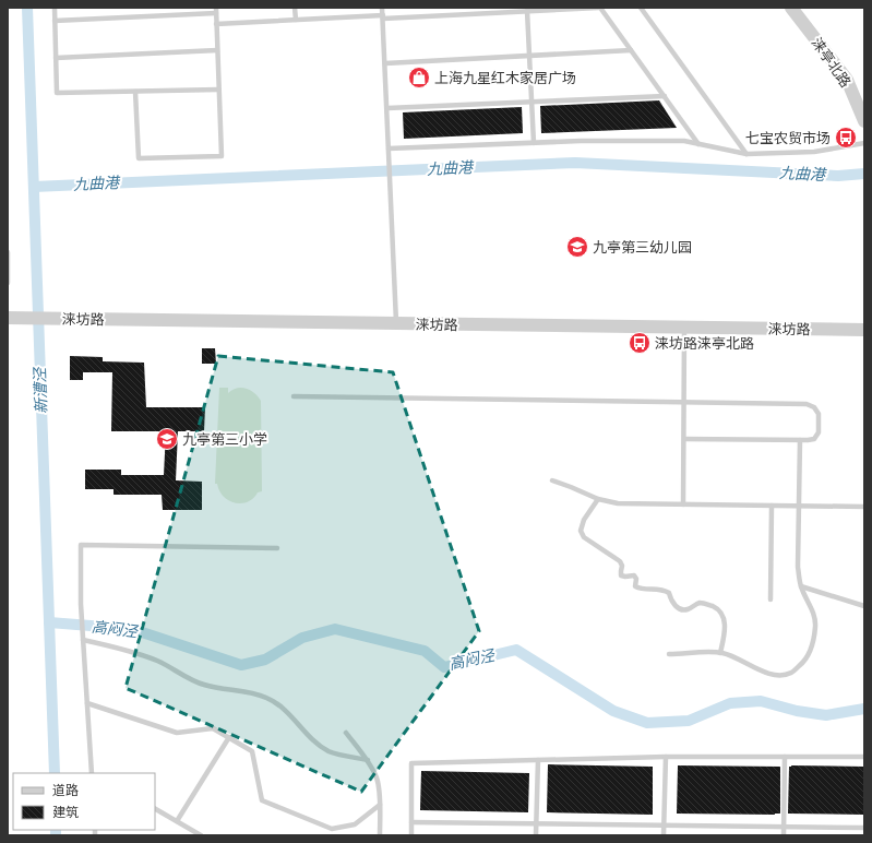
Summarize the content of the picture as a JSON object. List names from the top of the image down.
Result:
{
  "streets": {
    "street": ["涞亭北路", "涞坊路"]
  },
  "water": ["九曲港", "新漕泾", "高闷泾"],
  "places": {
    "shop": ["上海九星红木家居广场"],
    "bus stop": ["七宝农贸市场", "涞坊路涞亭北路"],
    "school or university": ["九亭第三幼儿园", "九亭第三小学"]
  },
  "legend": ["道路", "建筑"]
}
